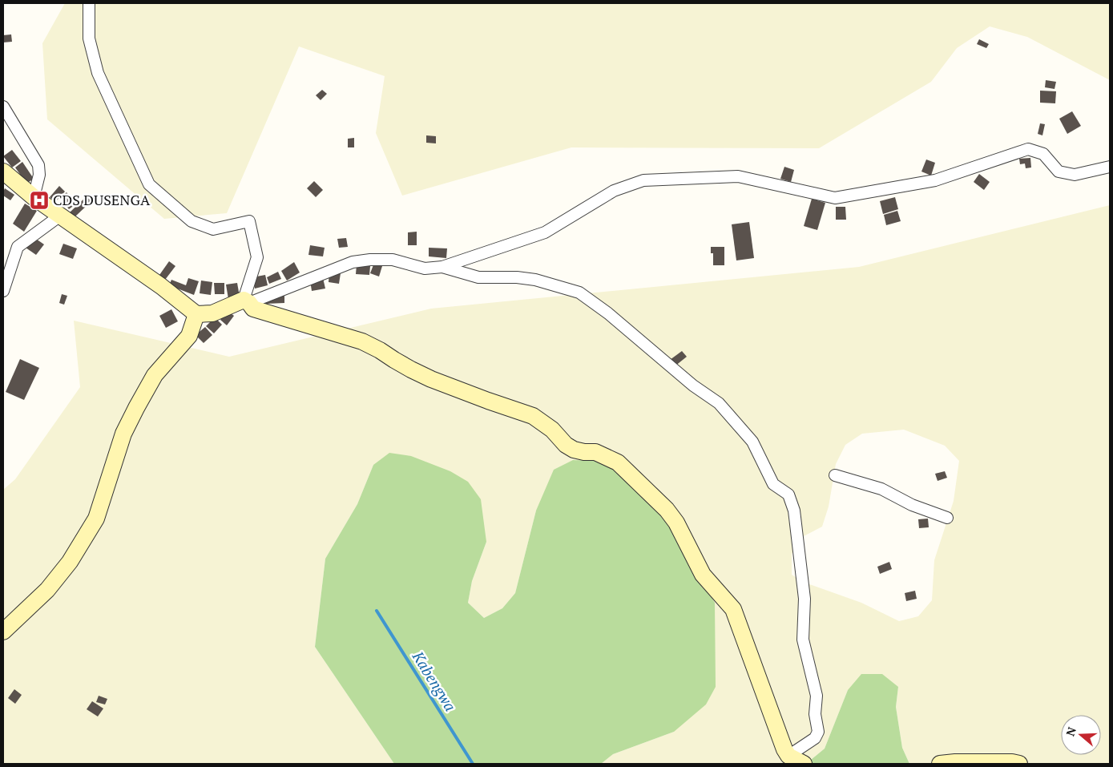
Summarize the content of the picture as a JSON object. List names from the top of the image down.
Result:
{
  "water": ["Kabengwa"],
  "places": {
    "hospital": ["CDS DUSENGA"]
  },
  "north": "left"
}
